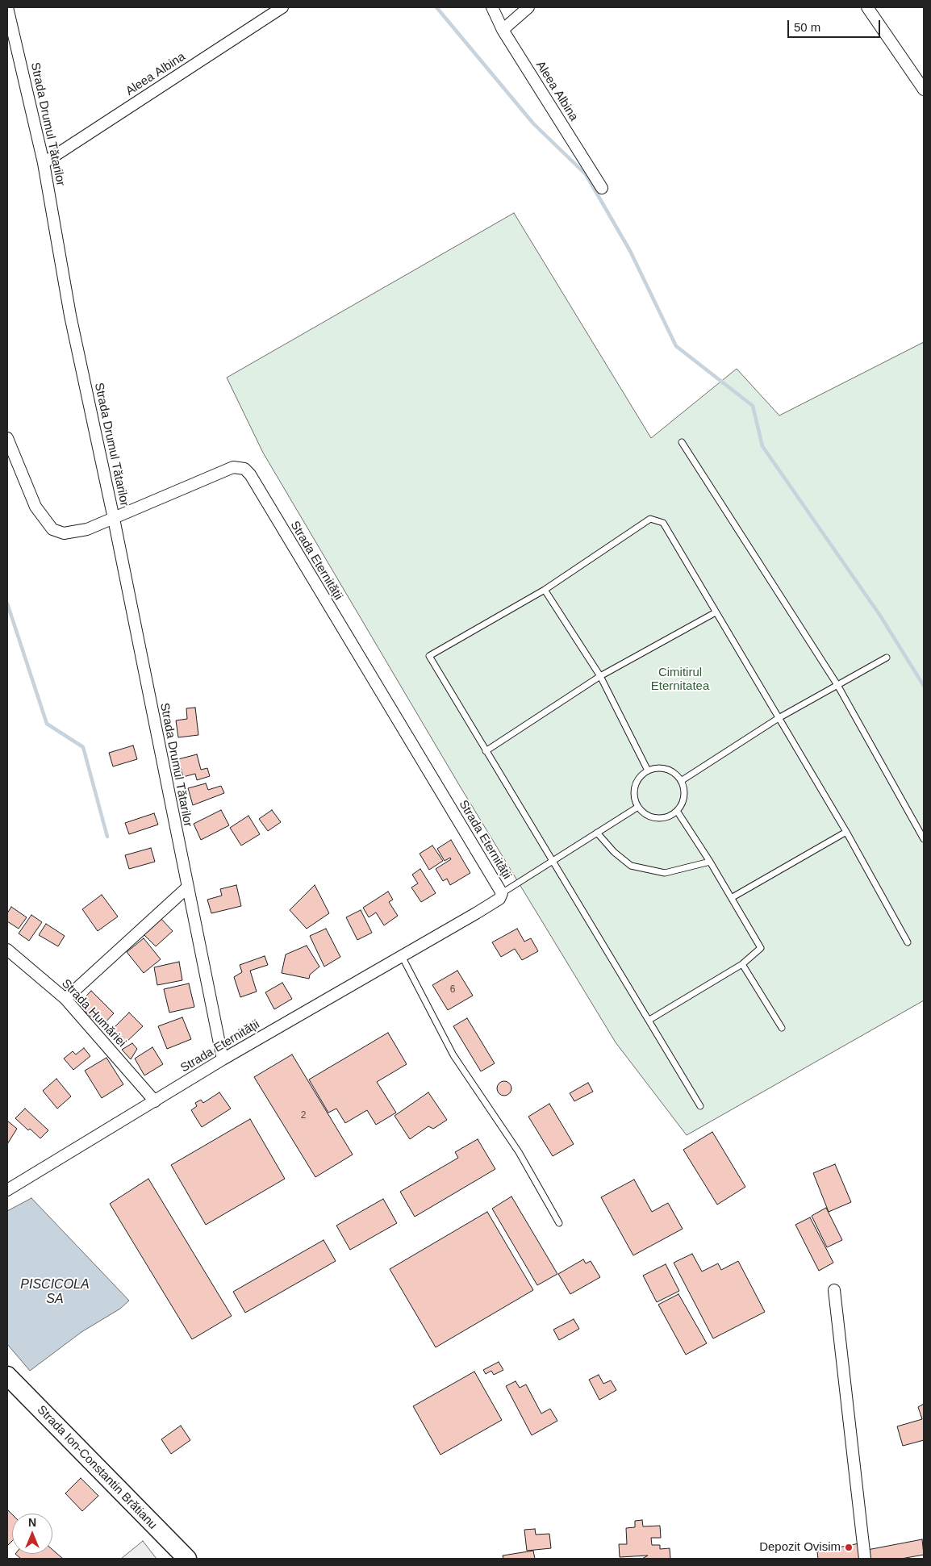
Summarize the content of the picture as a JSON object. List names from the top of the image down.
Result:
{
  "streets": {
    "main road": ["Strada Ion-Constantin Brătianu"],
    "street": [
      "Aleea Albina",
      "Strada Drumul Tătarilor",
      "Strada Eternității",
      "Strada Humăriei"
    ]
  },
  "crossings": [
    ["Aleea Albina", "Strada Drumul Tătarilor"],
    ["Strada Drumul Tătarilor", "Strada Eternității"],
    ["Strada Eternității", "Strada Humăriei"]
  ],
  "water": ["PISCICOLA SA"],
  "parks": ["Cimitirul Eternitatea"],
  "places": ["Depozit Ovisim"],
  "house_numbers": ["6", "2"],
  "scale_bar": "50 m",
  "north": "top"
}
